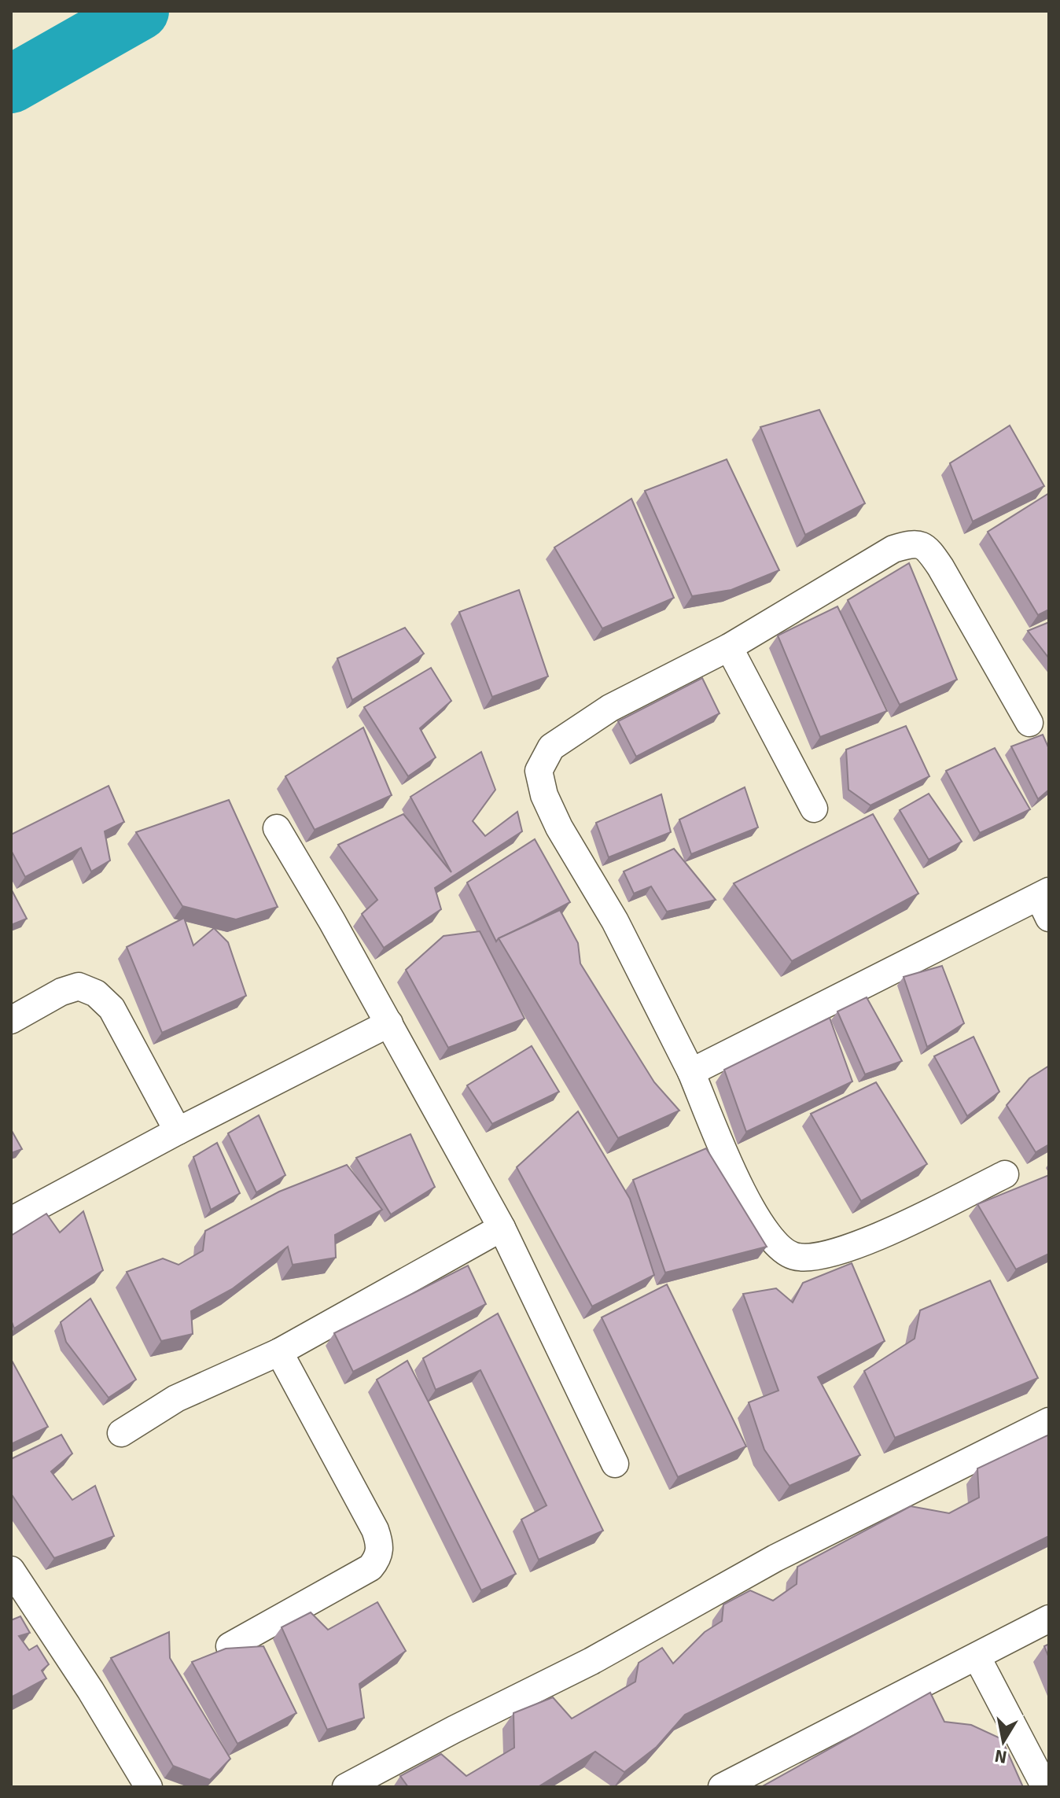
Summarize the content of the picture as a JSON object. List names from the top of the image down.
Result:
{
  "north": "bottom"
}
